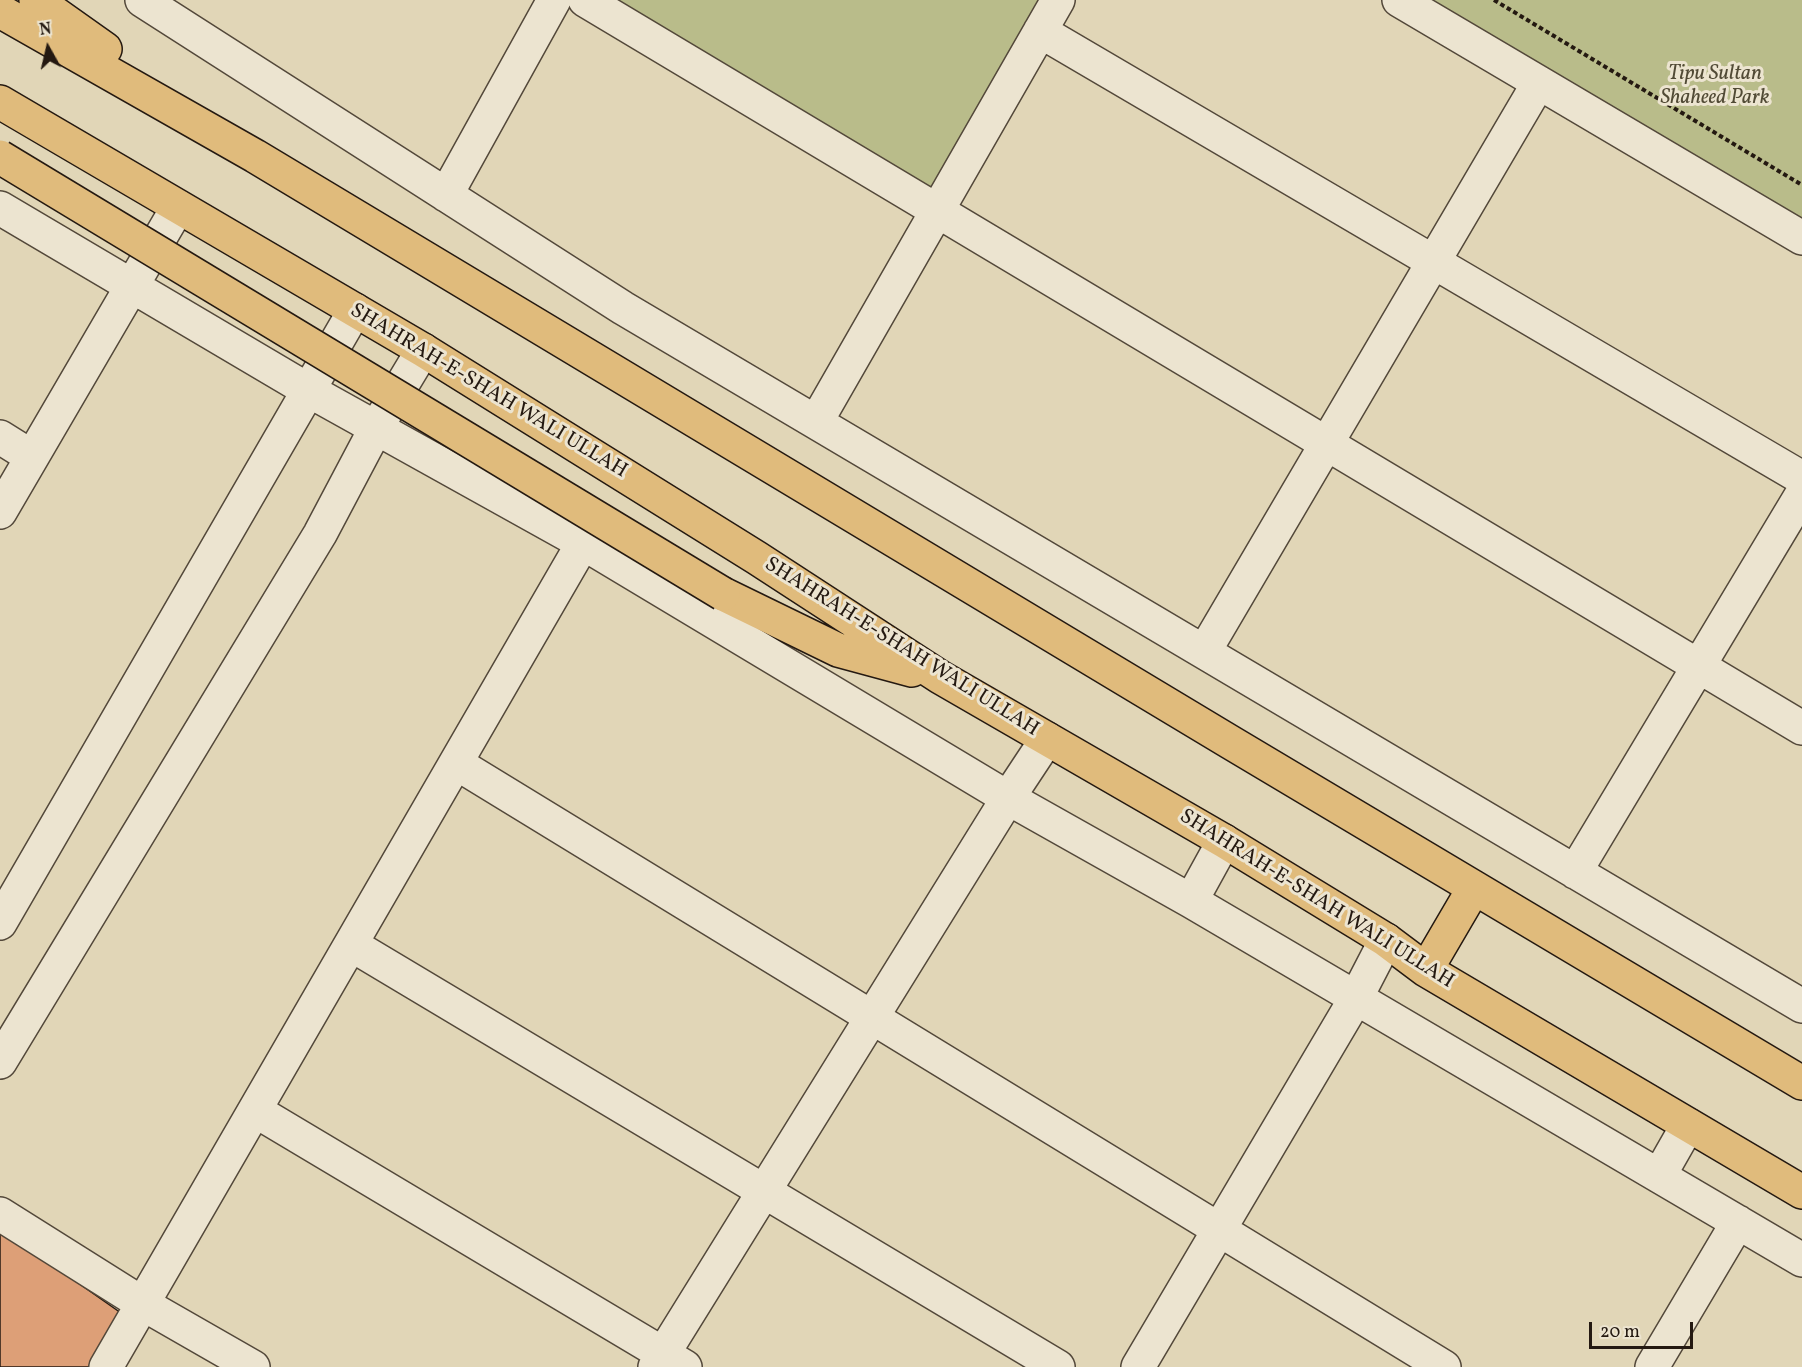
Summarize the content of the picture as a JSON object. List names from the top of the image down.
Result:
{
  "streets": {
    "main road": ["SHAHRAH-E-SHAH WALI ULLAH"]
  },
  "parks": ["Tipu Sultan Shaheed Park"],
  "scale_bar": "20 m",
  "north": "top"
}
